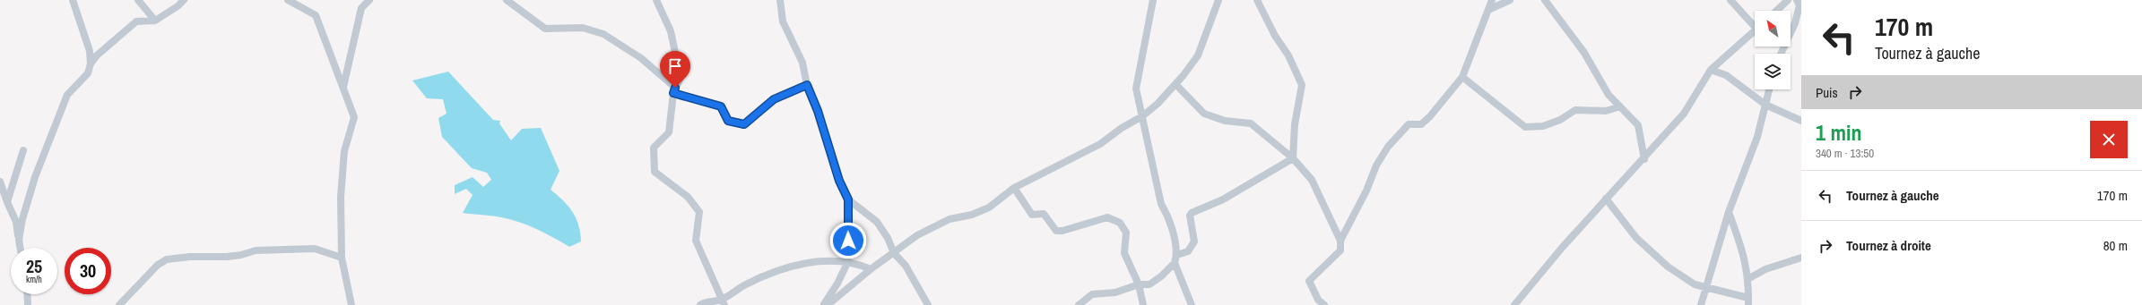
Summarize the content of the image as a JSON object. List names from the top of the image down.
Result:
{
  "north": "top left",
  "page": {
    "turn": ["170 m", "Tournez à gauche"],
    "then": "Puis",
    "heading": ["1 min", "340 m · 13:50"],
    "list": [
      {
        "name": "Tournez à gauche",
        "value": "170 m"
      },
      {
        "name": "Tournez à droite",
        "value": "80 m"
      }
    ],
    "speed": "25 km/h",
    "limit": "30"
  }
}
